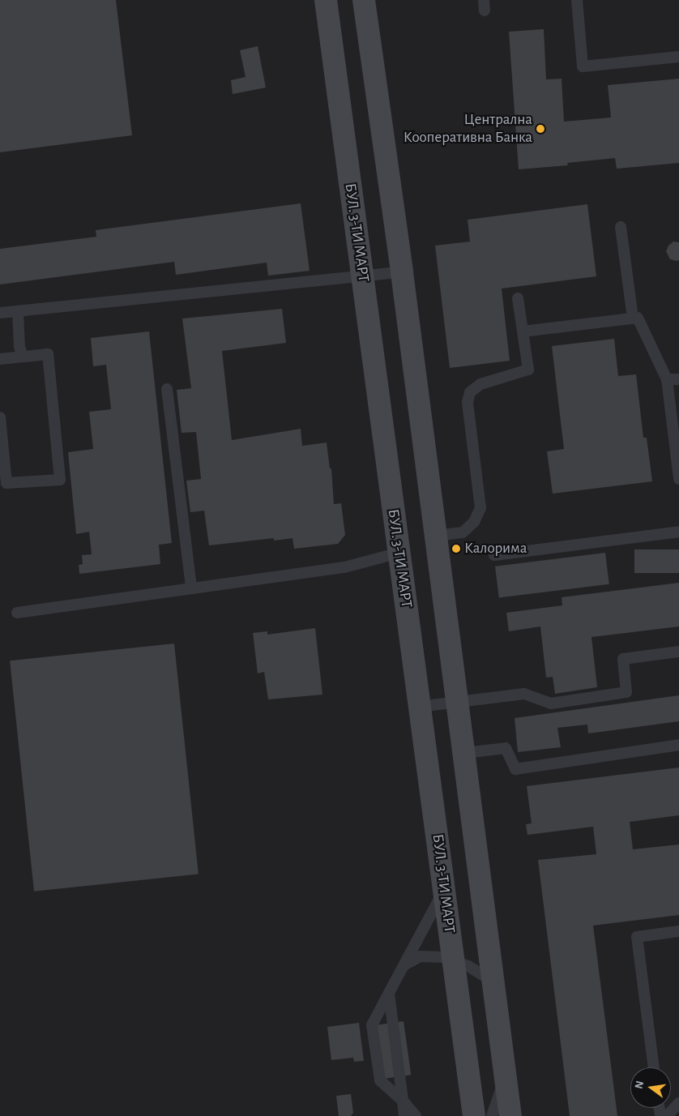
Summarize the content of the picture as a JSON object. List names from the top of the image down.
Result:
{
  "streets": {
    "main road": ["БУЛ. 3-ТИ МАРТ"]
  },
  "places": ["Централна Кооперативна Банка", "Калорима"],
  "north": "left"
}
